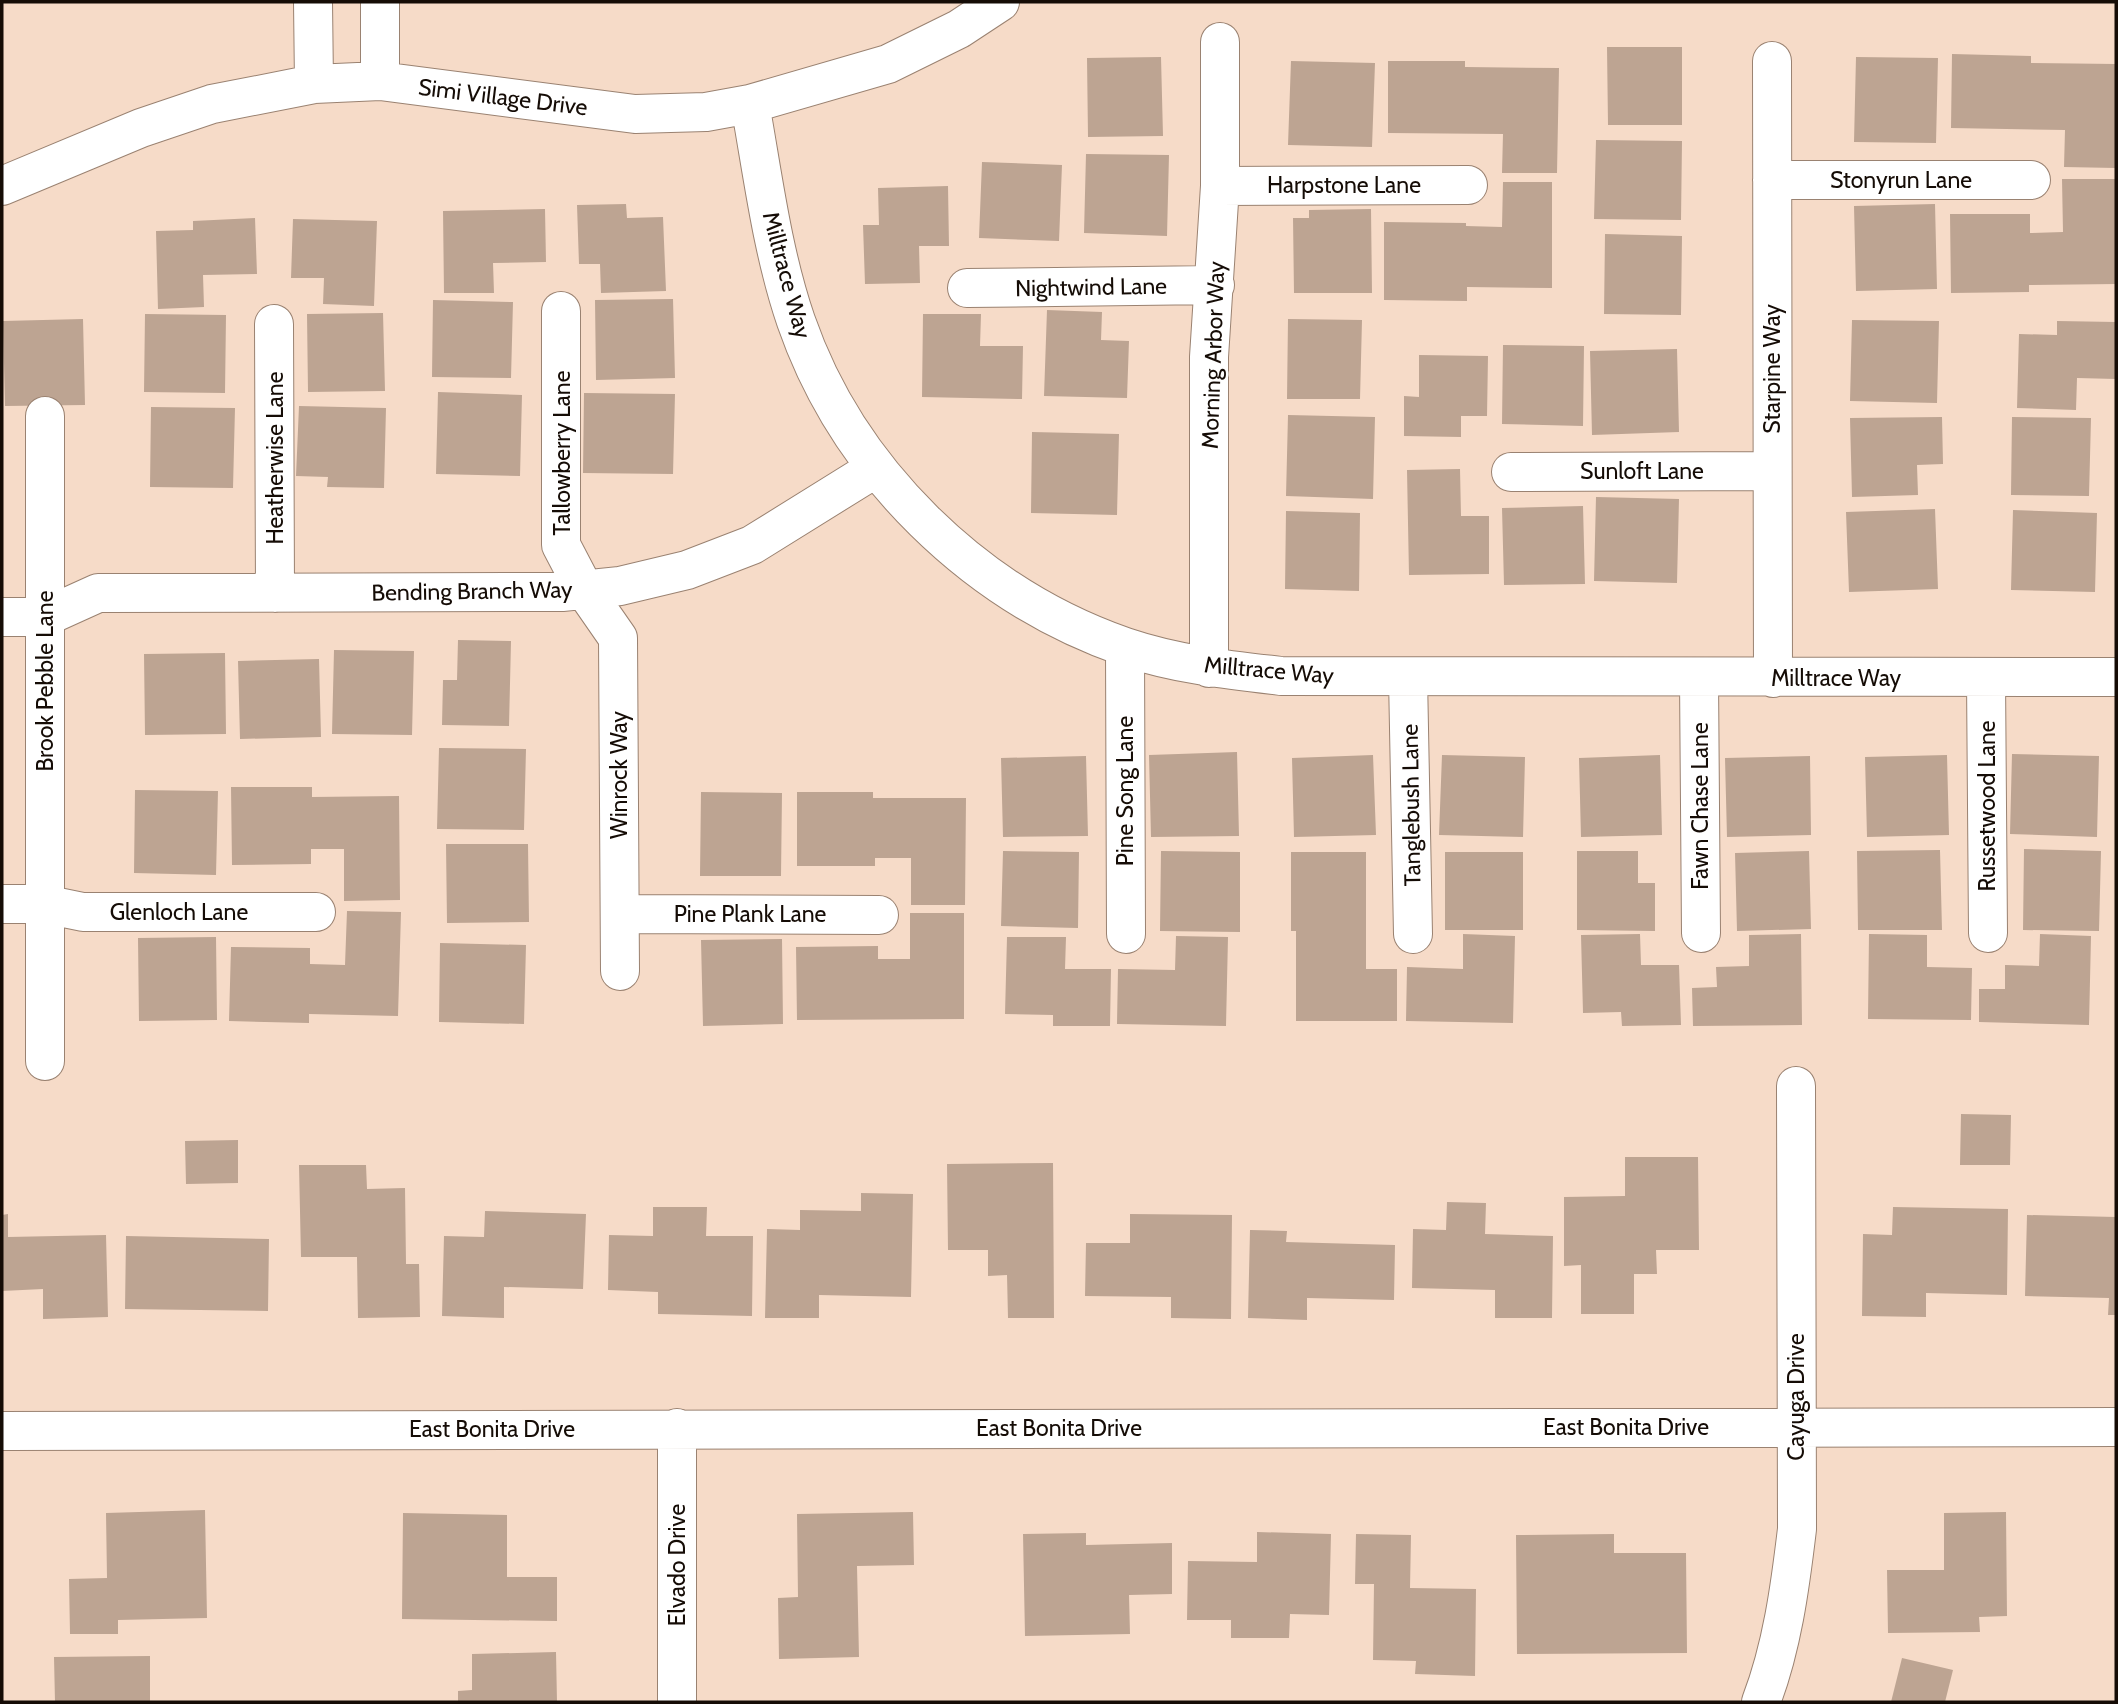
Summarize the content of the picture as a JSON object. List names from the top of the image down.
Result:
{
  "streets": {
    "street": [
      "Simi Village Drive",
      "Stonyrun Lane",
      "Harpstone Lane",
      "Milltrace Way",
      "Nightwind Lane",
      "Morning Arbor Way",
      "Starpine Way",
      "Tallowberry Lane",
      "Heatherwise Lane",
      "Sunloft Lane",
      "Bending Branch Way",
      "Brook Pebble Lane",
      "Winrock Way",
      "Pine Song Lane",
      "Tanglebush Lane",
      "Fawn Chase Lane",
      "Russetwood Lane",
      "Glenloch Lane",
      "Pine Plank Lane",
      "Cayuga Drive",
      "East Bonita Drive",
      "Elvado Drive"
    ]
  },
  "crossings": [
    ["Simi Village Drive", "Milltrace Way"],
    ["Stonyrun Lane", "Starpine Way"],
    ["Harpstone Lane", "Morning Arbor Way"],
    ["Milltrace Way", "Morning Arbor Way"],
    ["Milltrace Way", "Starpine Way"],
    ["Milltrace Way", "Bending Branch Way"],
    ["Milltrace Way", "Pine Song Lane"],
    ["Milltrace Way", "Tanglebush Lane"],
    ["Milltrace Way", "Fawn Chase Lane"],
    ["Milltrace Way", "Russetwood Lane"],
    ["Nightwind Lane", "Morning Arbor Way"],
    ["Starpine Way", "Sunloft Lane"],
    ["Tallowberry Lane", "Bending Branch Way"],
    ["Tallowberry Lane", "Winrock Way"],
    ["Heatherwise Lane", "Bending Branch Way"],
    ["Bending Branch Way", "Brook Pebble Lane"],
    ["Bending Branch Way", "Winrock Way"],
    ["Brook Pebble Lane", "Glenloch Lane"],
    ["Winrock Way", "Pine Plank Lane"],
    ["Cayuga Drive", "East Bonita Drive"],
    ["East Bonita Drive", "Elvado Drive"]
  ]
}
